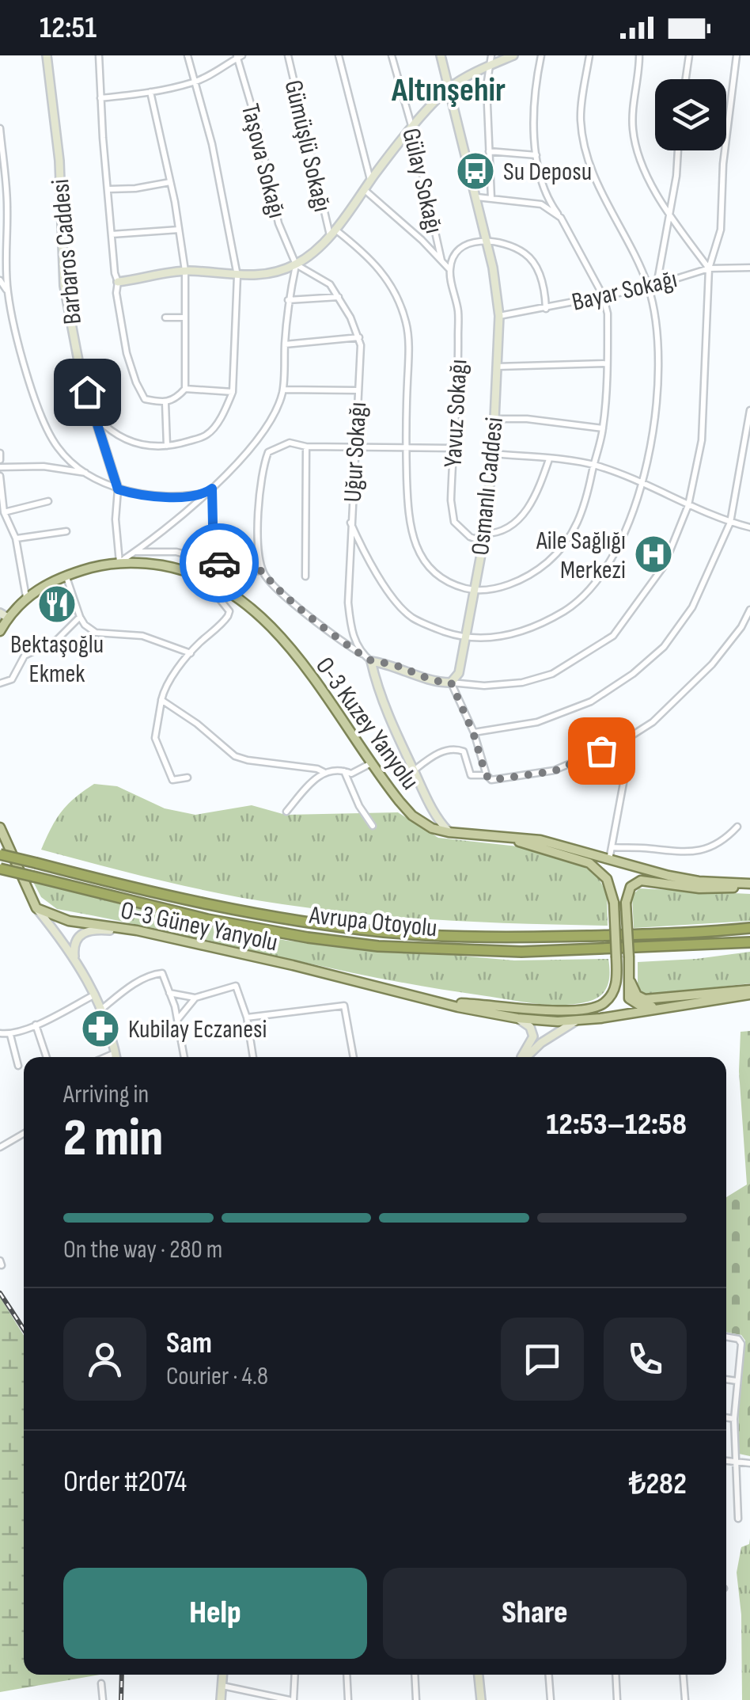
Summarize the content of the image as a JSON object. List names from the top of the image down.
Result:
{
  "streets": {
    "highway": ["Avrupa Otoyolu"],
    "main road": ["O-3 Kuzey Yanyolu", "O-3 Güney Yanyolu"],
    "street": [
      "Gümüşlü Sokağı",
      "Taşova Sokağı",
      "Gülay Sokağı",
      "Barbaros Caddesi",
      "Bayar Sokağı",
      "Yavuz Sokağı",
      "Uğur Sokağı",
      "Osmanlı Caddesi"
    ]
  },
  "crossings": [
    ["Taşova Sokağı", "Uğur Sokağı"],
    ["Bayar Sokağı", "Osmanlı Caddesi"],
    ["Yavuz Sokağı", "Osmanlı Caddesi"]
  ],
  "districts": ["Altınşehir"],
  "places": {
    "bus stop": ["Su Deposu"],
    "hospital": ["Aile Sağlığı Merkezi"],
    "restaurant": ["Bektaşoğlu Ekmek"],
    "pharmacy": ["Kubilay Eczanesi"]
  },
  "page": {
    "status": "12:51",
    "heading": ["2 min", "Arriving in", "12:53–12:58"],
    "panel": [
      "Sam",
      "Courier · 4.8",
      "Order #2074",
      "₺282"
    ],
    "bar": "On the way · 280 m",
    "buttons": ["Help", "Share"]
  }
}
